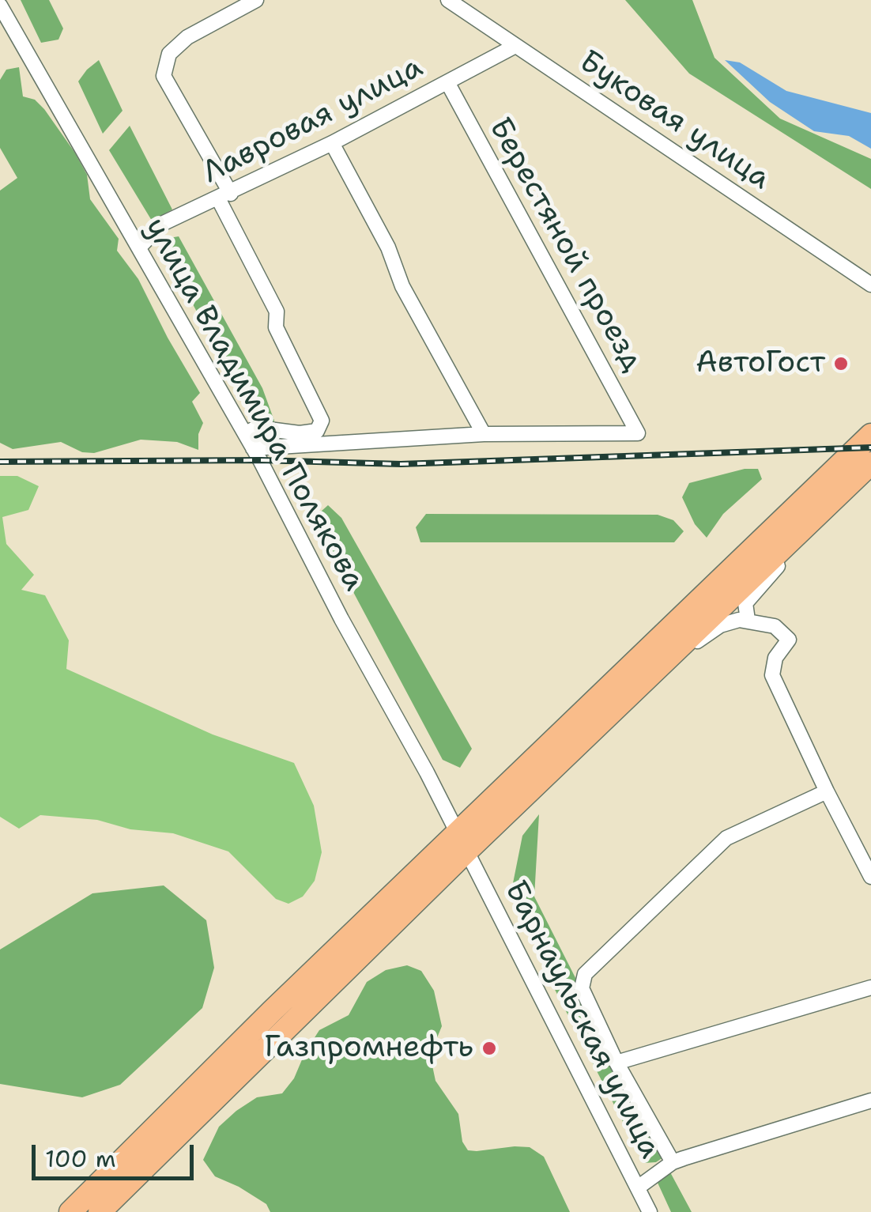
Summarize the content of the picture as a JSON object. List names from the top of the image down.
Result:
{
  "streets": {
    "street": [
      "Лавровая улица",
      "Буковая улица",
      "Берестяной проезд",
      "улица Владимира Полякова",
      "Барнаульская улица"
    ]
  },
  "crossings": [
    ["Лавровая улица", "Буковая улица"],
    ["Лавровая улица", "Берестяной проезд"],
    ["Лавровая улица", "улица Владимира Полякова"],
    ["улица Владимира Полякова", "Барнаульская улица"]
  ],
  "places": ["АвтоГост", "Газпромнефть"],
  "scale_bar": "100 m"
}
